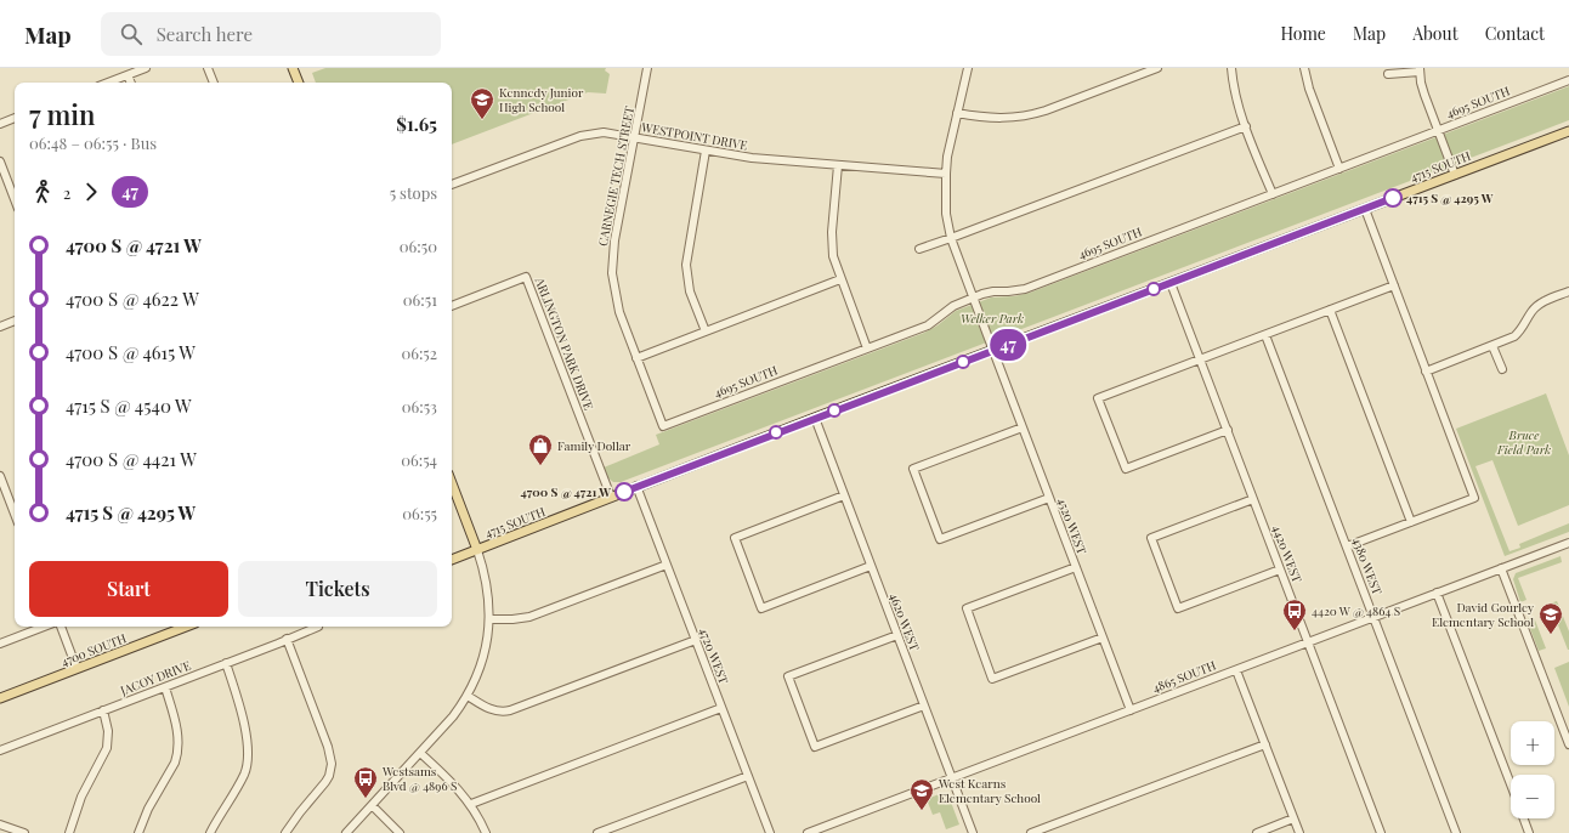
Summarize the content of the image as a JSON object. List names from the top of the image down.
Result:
{
  "streets": {
    "main road": ["4715 SOUTH", "4700 SOUTH"],
    "street": [
      "4695 SOUTH",
      "WESTPOINT DRIVE",
      "CARNEGIE TECH STREET",
      "ARLINGTON PARK DRIVE",
      "4520 WEST",
      "4420 WEST",
      "4380 WEST",
      "4620 WEST",
      "4720 WEST",
      "4865 SOUTH",
      "JACOY DRIVE"
    ]
  },
  "crossings": [
    ["4695 SOUTH", "CARNEGIE TECH STREET"],
    ["4695 SOUTH", "4520 WEST"],
    ["WESTPOINT DRIVE", "CARNEGIE TECH STREET"],
    ["WESTPOINT DRIVE", "4520 WEST"],
    ["4715 SOUTH", "ARLINGTON PARK DRIVE"],
    ["4715 SOUTH", "4520 WEST"],
    ["4715 SOUTH", "4420 WEST"],
    ["4715 SOUTH", "4620 WEST"],
    ["4715 SOUTH", "4720 WEST"],
    ["4520 WEST", "4865 SOUTH"],
    ["4420 WEST", "4865 SOUTH"],
    ["4380 WEST", "4865 SOUTH"],
    ["4620 WEST", "4865 SOUTH"]
  ],
  "parks": ["Welker Park", "Bruce Field Park"],
  "places": {
    "school or university": ["Kennedy Junior High School", "David Gourley Elementary School", "West Kearns Elementary School"],
    "other": ["4715 S @ 4295 W", "4700 S @ 4721 W"],
    "shop": ["Family Dollar"],
    "bus stop": ["4420 W @ 4864 S", "Westsams Blvd @ 4896 S"]
  },
  "lines": ["bus line 47"],
  "page": {
    "header": "Map",
    "search": "Search here",
    "nav": [
      "Home",
      "Map",
      "About",
      "Contact"
    ],
    "on_map": "47",
    "heading": ["7 min", "06:48 – 06:55 · Bus", "$1.65"],
    "legs": ["2", "47", "5 stops"],
    "list": [
      {
        "name": "4700 S @ 4721 W",
        "value": "06:50"
      },
      {
        "name": "4700 S @ 4622 W",
        "value": "06:51"
      },
      {
        "name": "4700 S @ 4615 W",
        "value": "06:52"
      },
      {
        "name": "4715 S @ 4540 W",
        "value": "06:53"
      },
      {
        "name": "4700 S @ 4421 W",
        "value": "06:54"
      },
      {
        "name": "4715 S @ 4295 W",
        "value": "06:55"
      }
    ],
    "buttons": ["Start", "Tickets"],
    "map_buttons": ["+", "−"]
  }
}
